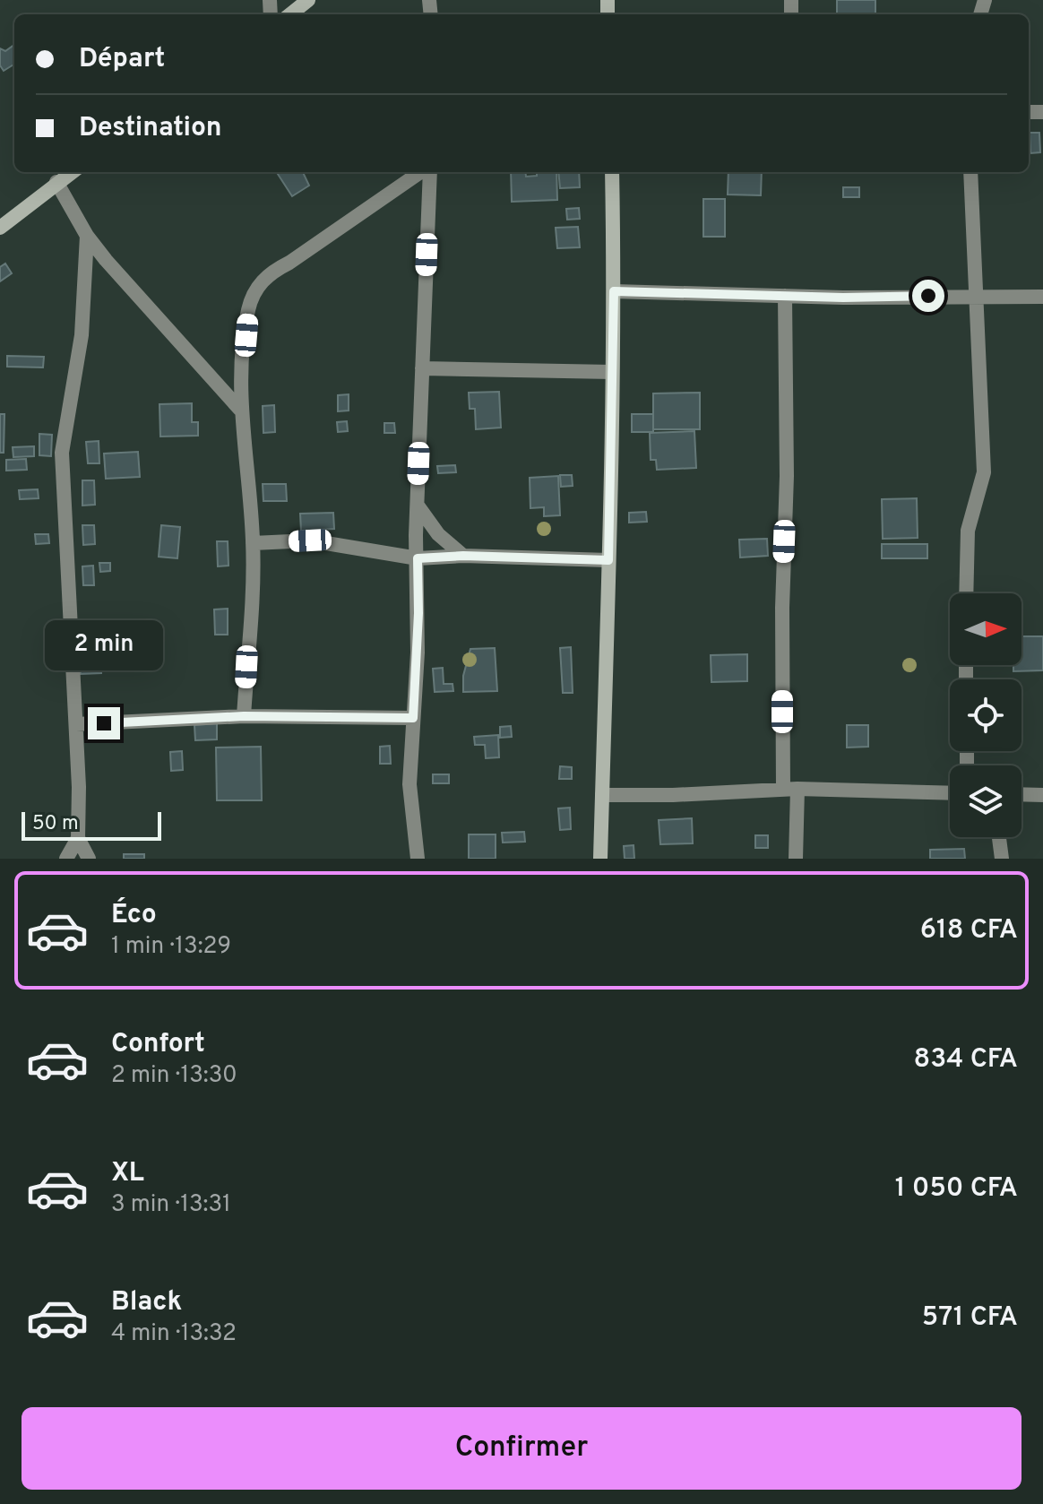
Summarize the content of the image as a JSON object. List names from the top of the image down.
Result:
{
  "scale_bar": "50 m",
  "north": "right",
  "page": {
    "banner": ["Départ", "Destination"],
    "bubble": "2 min",
    "scale": "50 m",
    "list": [
      {
        "name": "Éco",
        "note": "1 min · 13:29",
        "value": "618 CFA"
      },
      {
        "name": "Confort",
        "note": "2 min · 13:30",
        "value": "834 CFA"
      },
      {
        "name": "XL",
        "note": "3 min · 13:31",
        "value": "1 050 CFA"
      },
      {
        "name": "Black",
        "note": "4 min · 13:32",
        "value": "571 CFA"
      }
    ],
    "buttons": "Confirmer"
  }
}
